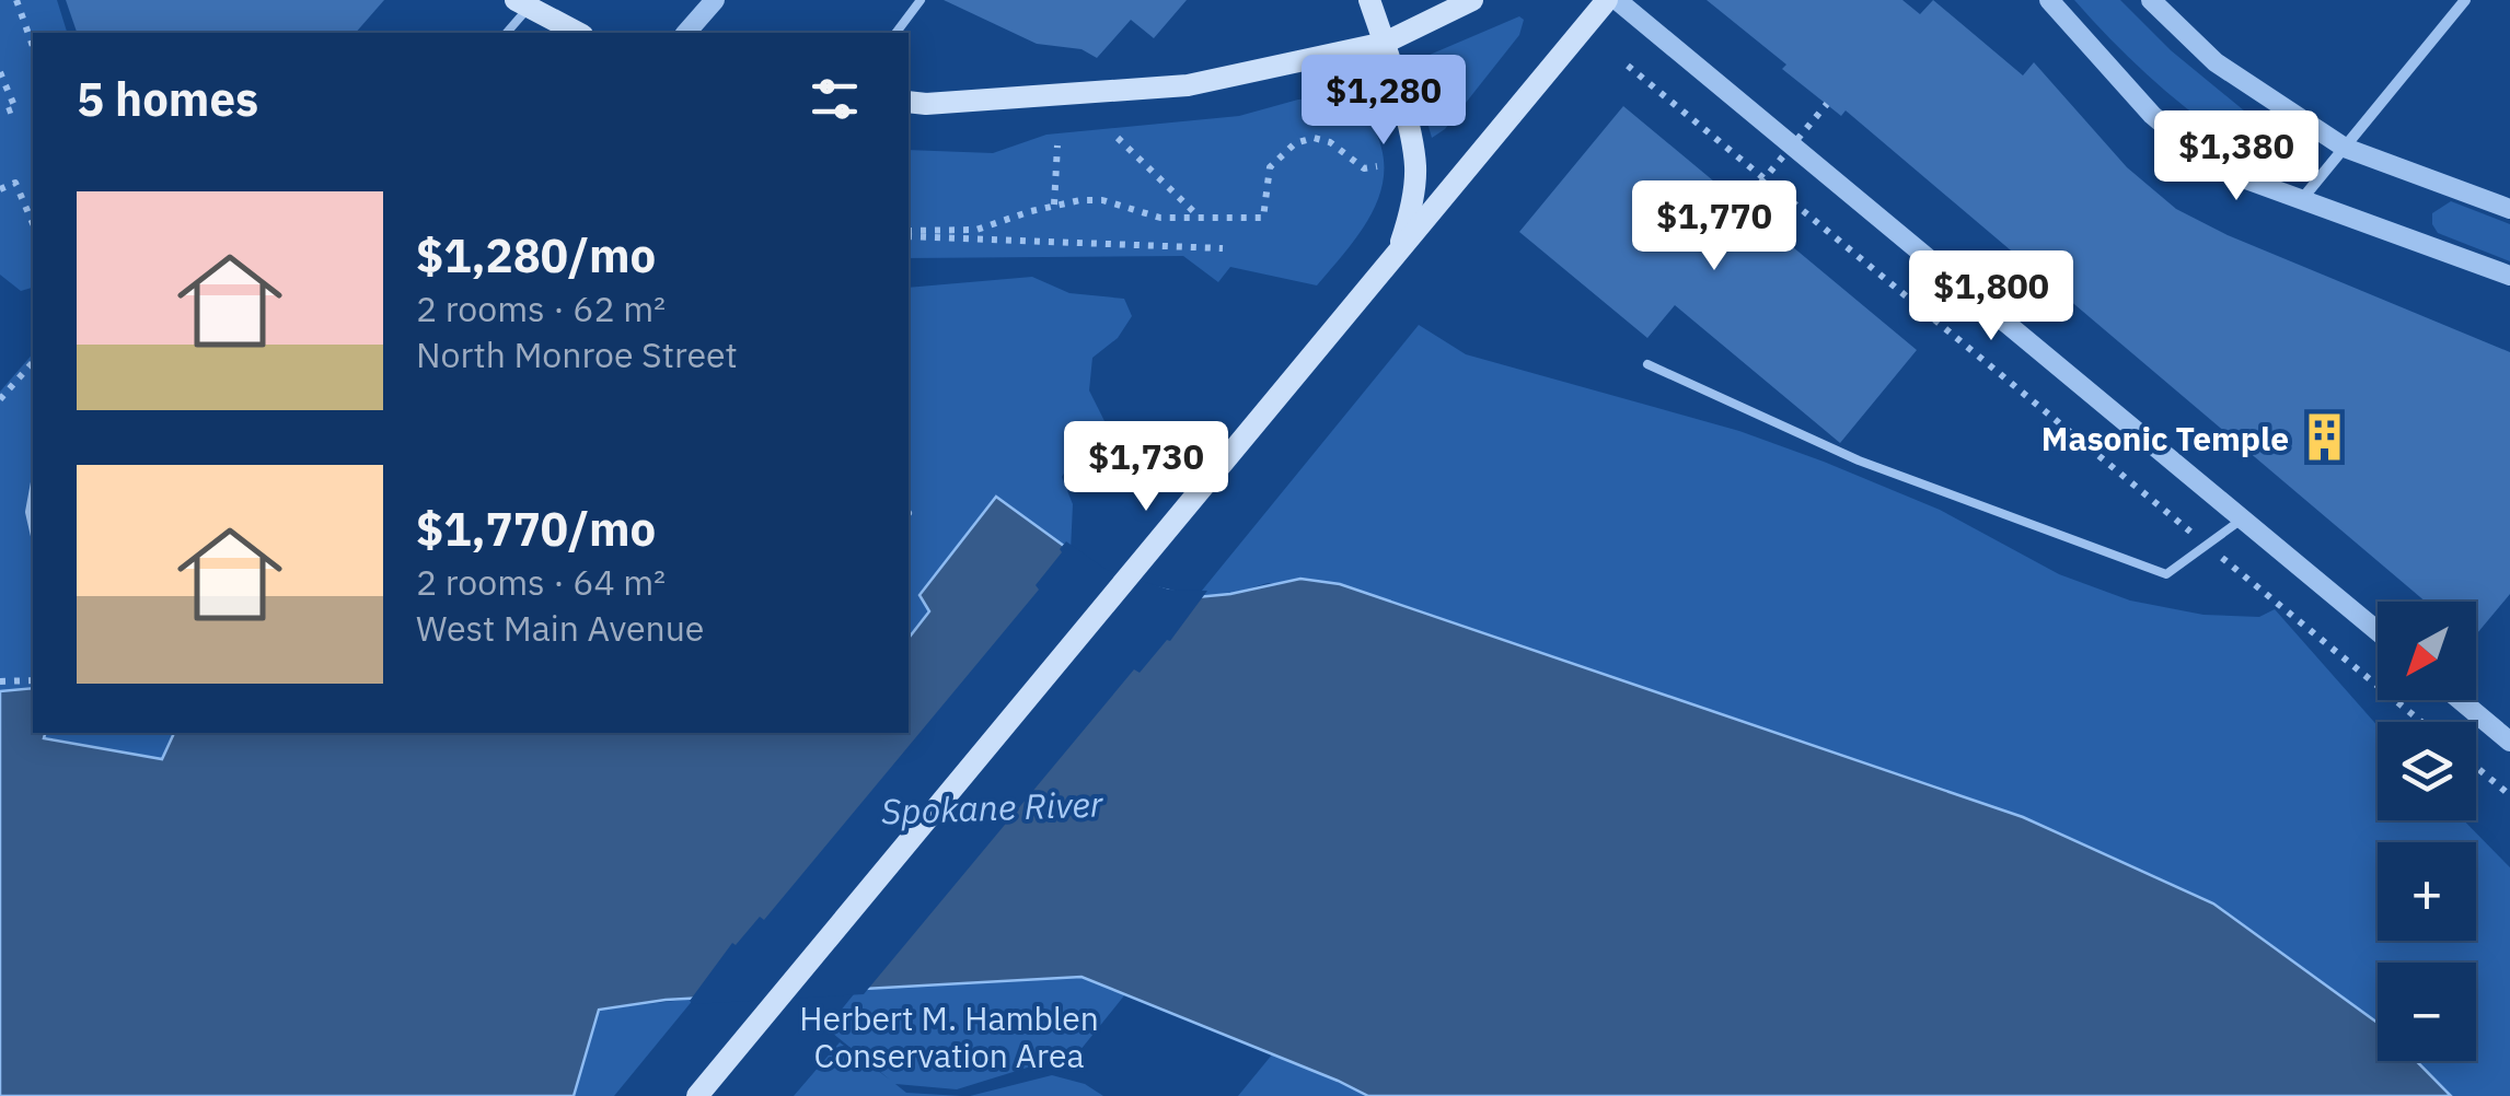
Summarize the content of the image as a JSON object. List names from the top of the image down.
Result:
{
  "water": ["Spokane River"],
  "parks": ["Herbert M. Hamblen Conservation Area"],
  "places": {
    "building": ["Masonic Temple"]
  },
  "north": "bottom left",
  "page": {
    "heading": "5 homes",
    "price": [
      "$1,280",
      "$1,380",
      "$1,770",
      "$1,800",
      "$1,730"
    ],
    "list": [
      {
        "name": "$1,280/mo",
        "note": "2 rooms · 62 m² · North Monroe Street"
      },
      {
        "name": "$1,770/mo",
        "note": "2 rooms · 64 m² · West Main Avenue"
      }
    ],
    "map_buttons": ["+", "−"]
  }
}
